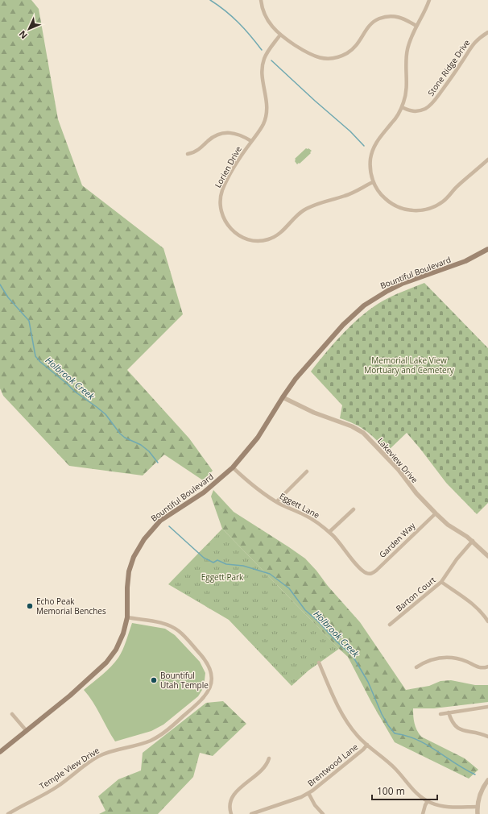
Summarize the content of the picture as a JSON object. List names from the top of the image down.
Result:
{
  "streets": {
    "main road": ["Bountiful Boulevard"],
    "street": [
      "Stone Ridge Drive",
      "Lorien Drive",
      "Lakeview Drive",
      "Eggett Lane",
      "Garden Way",
      "Barton Court",
      "Brentwood Lane",
      "Temple View Drive"
    ]
  },
  "crossings": [
    ["Bountiful Boulevard", "Lakeview Drive"],
    ["Bountiful Boulevard", "Eggett Lane"],
    ["Bountiful Boulevard", "Temple View Drive"],
    ["Lakeview Drive", "Garden Way"],
    ["Lakeview Drive", "Barton Court"],
    ["Eggett Lane", "Garden Way"]
  ],
  "water": ["Holbrook Creek"],
  "parks": ["Memorial Lake View Mortuary and Cemetery", "Eggett Park"],
  "places": ["Echo Peak Memorial Benches", "Bountiful Utah Temple"],
  "scale_bar": "100 m",
  "north": "bottom left"
}
